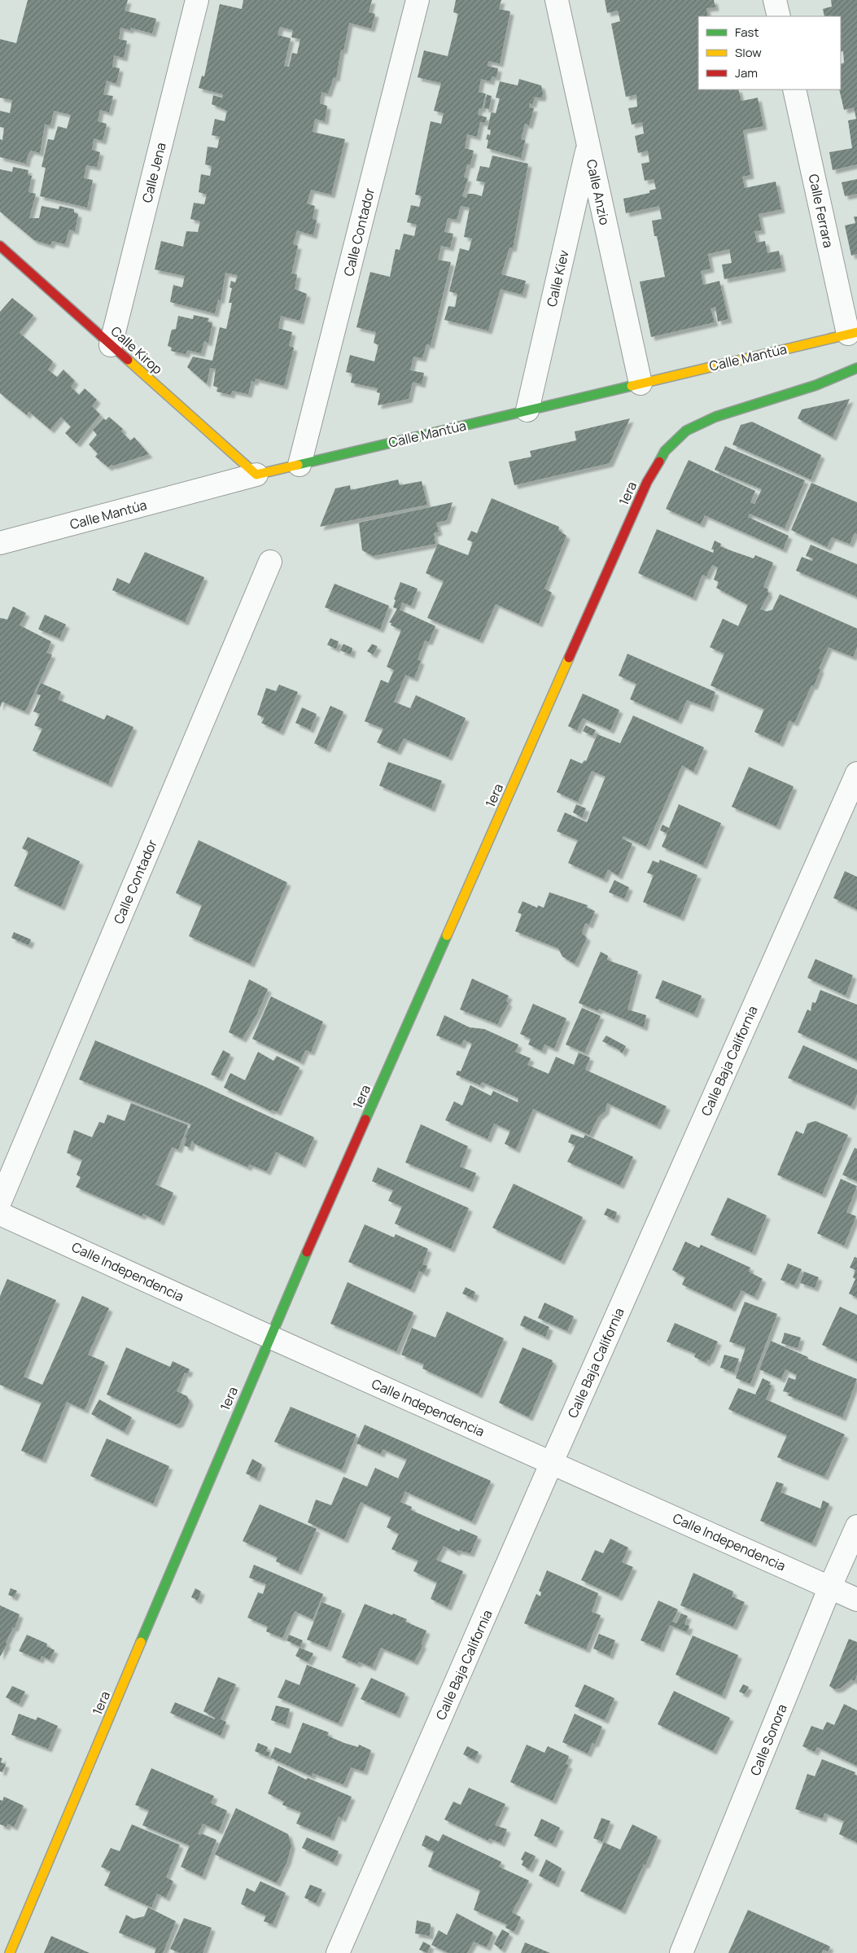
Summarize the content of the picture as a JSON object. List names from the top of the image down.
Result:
{
  "streets": {
    "street": [
      "Calle Jena",
      "Calle Anzio",
      "Calle Ferrara",
      "Calle Contador",
      "Calle Kiev",
      "Calle Kirop",
      "Calle Mantúa",
      "1era",
      "Calle Baja California",
      "Calle Independencia",
      "Calle Sonora"
    ]
  },
  "crossings": [
    ["Calle Jena", "Calle Kirop"],
    ["Calle Anzio", "Calle Kiev"],
    ["Calle Anzio", "Calle Mantúa"],
    ["Calle Ferrara", "Calle Mantúa"],
    ["Calle Contador", "Calle Mantúa"],
    ["Calle Kiev", "Calle Mantúa"],
    ["Calle Kirop", "Calle Mantúa"],
    ["1era", "Calle Independencia"],
    ["Calle Baja California", "Calle Independencia"],
    ["Calle Independencia", "Calle Sonora"]
  ],
  "legend": ["Fast", "Slow", "Jam"]
}
